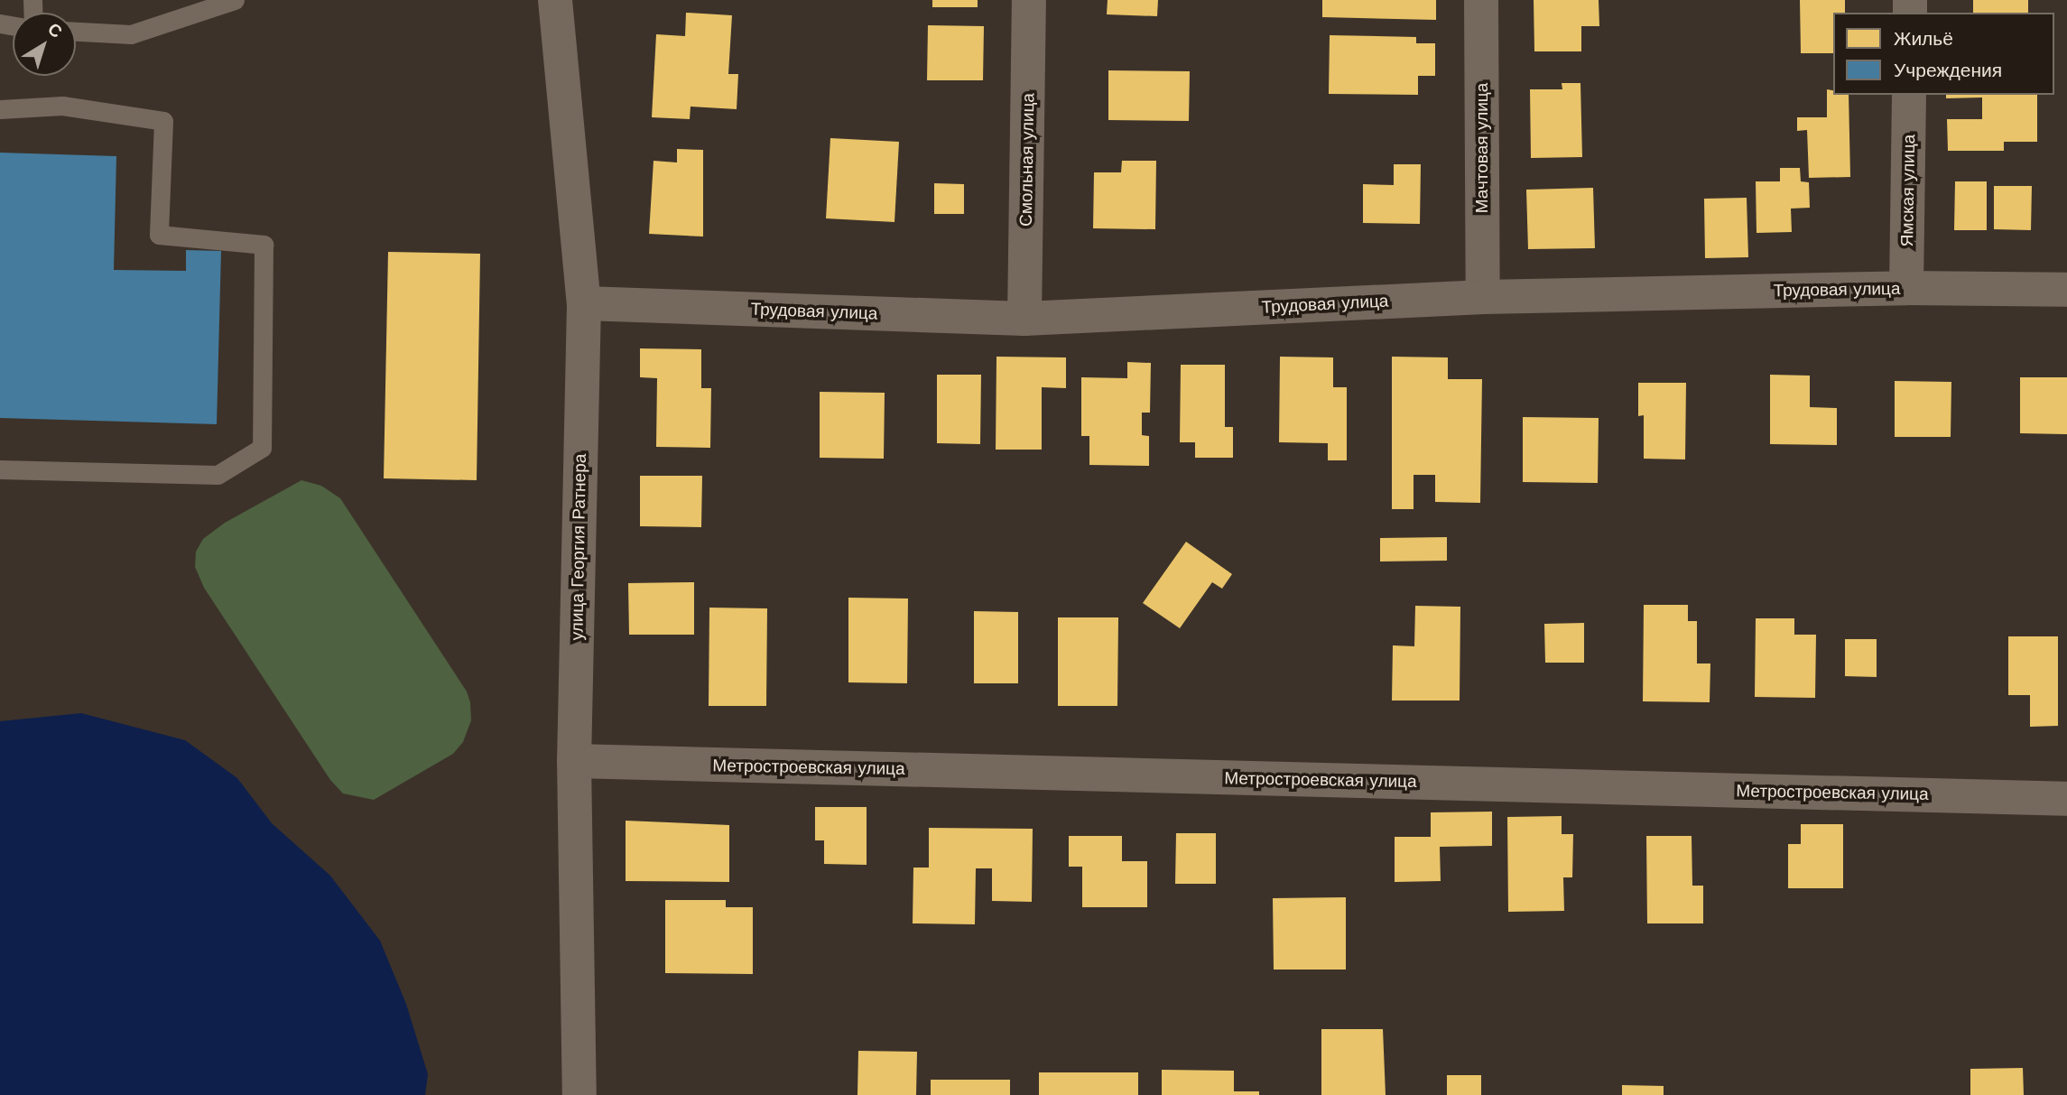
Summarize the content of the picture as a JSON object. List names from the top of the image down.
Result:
{
  "streets": {
    "street": [
      "Мачтовая улица",
      "Смольная улица",
      "Ямская улица",
      "Трудовая улица",
      "улица Георгия Ратнера",
      "Метростроевская улица"
    ]
  },
  "crossings": [
    ["Мачтовая улица", "Трудовая улица"],
    ["Смольная улица", "Трудовая улица"],
    ["Ямская улица", "Трудовая улица"],
    ["Трудовая улица", "улица Георгия Ратнера"],
    ["улица Георгия Ратнера", "Метростроевская улица"]
  ],
  "legend": ["Жильё", "Учреждения"],
  "north": "top right"
}
